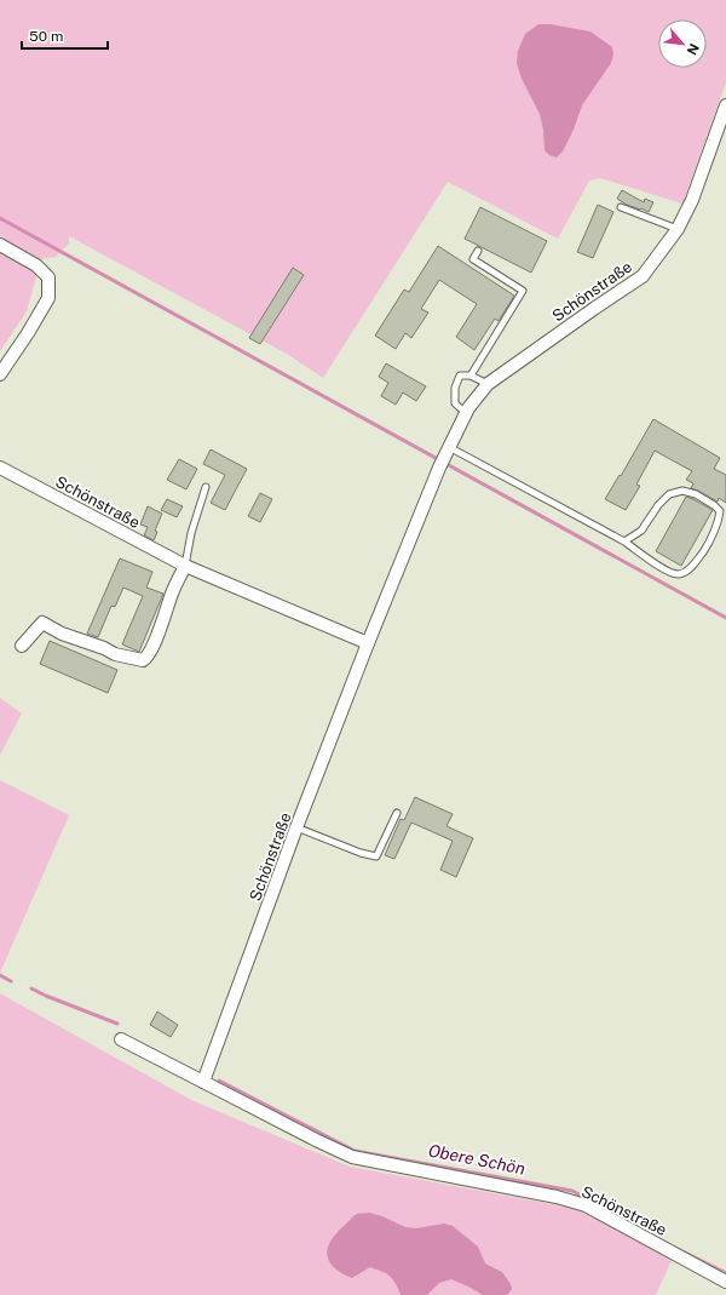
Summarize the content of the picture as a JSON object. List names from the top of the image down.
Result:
{
  "streets": {
    "street": ["Schönstraße"]
  },
  "water": ["Obere Schön"],
  "scale_bar": "50 m",
  "north": "bottom right"
}
